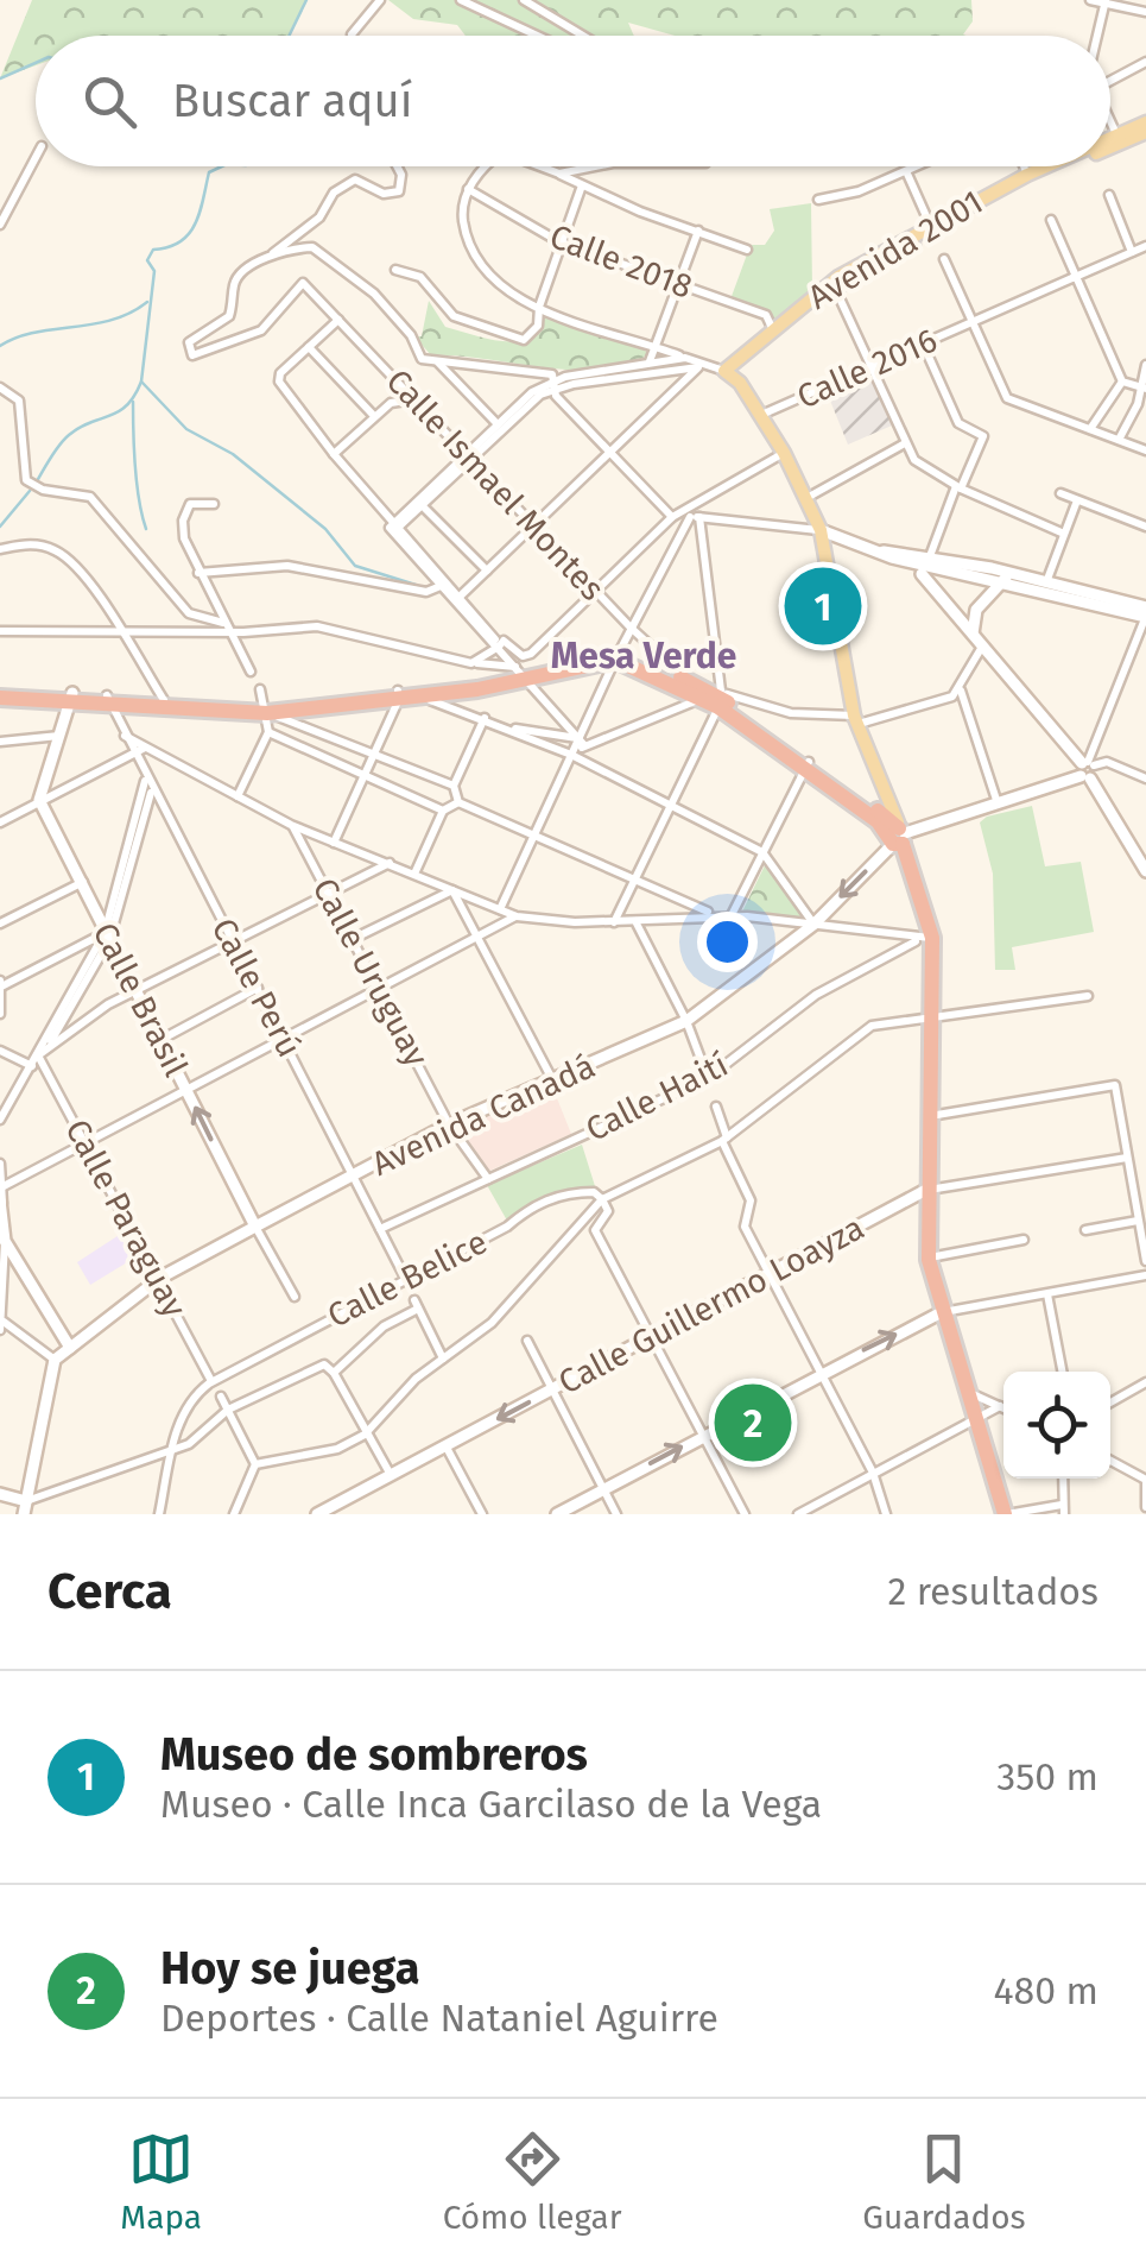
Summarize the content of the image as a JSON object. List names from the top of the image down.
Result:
{
  "streets": {
    "main road": ["Avenida 2001"],
    "street": [
      "Calle 2018",
      "Calle 2016",
      "Calle Ismael Montes",
      "Calle Uruguay",
      "Calle Perú",
      "Calle Brasil",
      "Calle Haití",
      "Avenida Canadá",
      "Calle Paraguay",
      "Calle Belice",
      "Calle Guillermo Loayza"
    ]
  },
  "crossings": [
    ["Avenida 2001", "Calle 2018"],
    ["Calle Uruguay", "Calle Haití"],
    ["Calle Uruguay", "Avenida Canadá"],
    ["Calle Perú", "Calle Haití"],
    ["Calle Perú", "Avenida Canadá"],
    ["Calle Perú", "Calle Belice"],
    ["Calle Brasil", "Avenida Canadá"],
    ["Avenida Canadá", "Calle Paraguay"],
    ["Calle Paraguay", "Calle Belice"]
  ],
  "districts": ["Mesa Verde"],
  "page": {
    "search": "Buscar aquí",
    "pins": ["1", "2"],
    "heading": ["Cerca", "2 resultados"],
    "list": [
      {
        "mark": "1",
        "name": "Museo de sombreros",
        "note": "Museo · Calle Inca Garcilaso de la Vega",
        "value": "350 m"
      },
      {
        "mark": "2",
        "name": "Hoy se juega",
        "note": "Deportes · Calle Nataniel Aguirre",
        "value": "480 m"
      }
    ],
    "nav": ["Mapa", "Cómo llegar", "Guardados"]
  }
}
